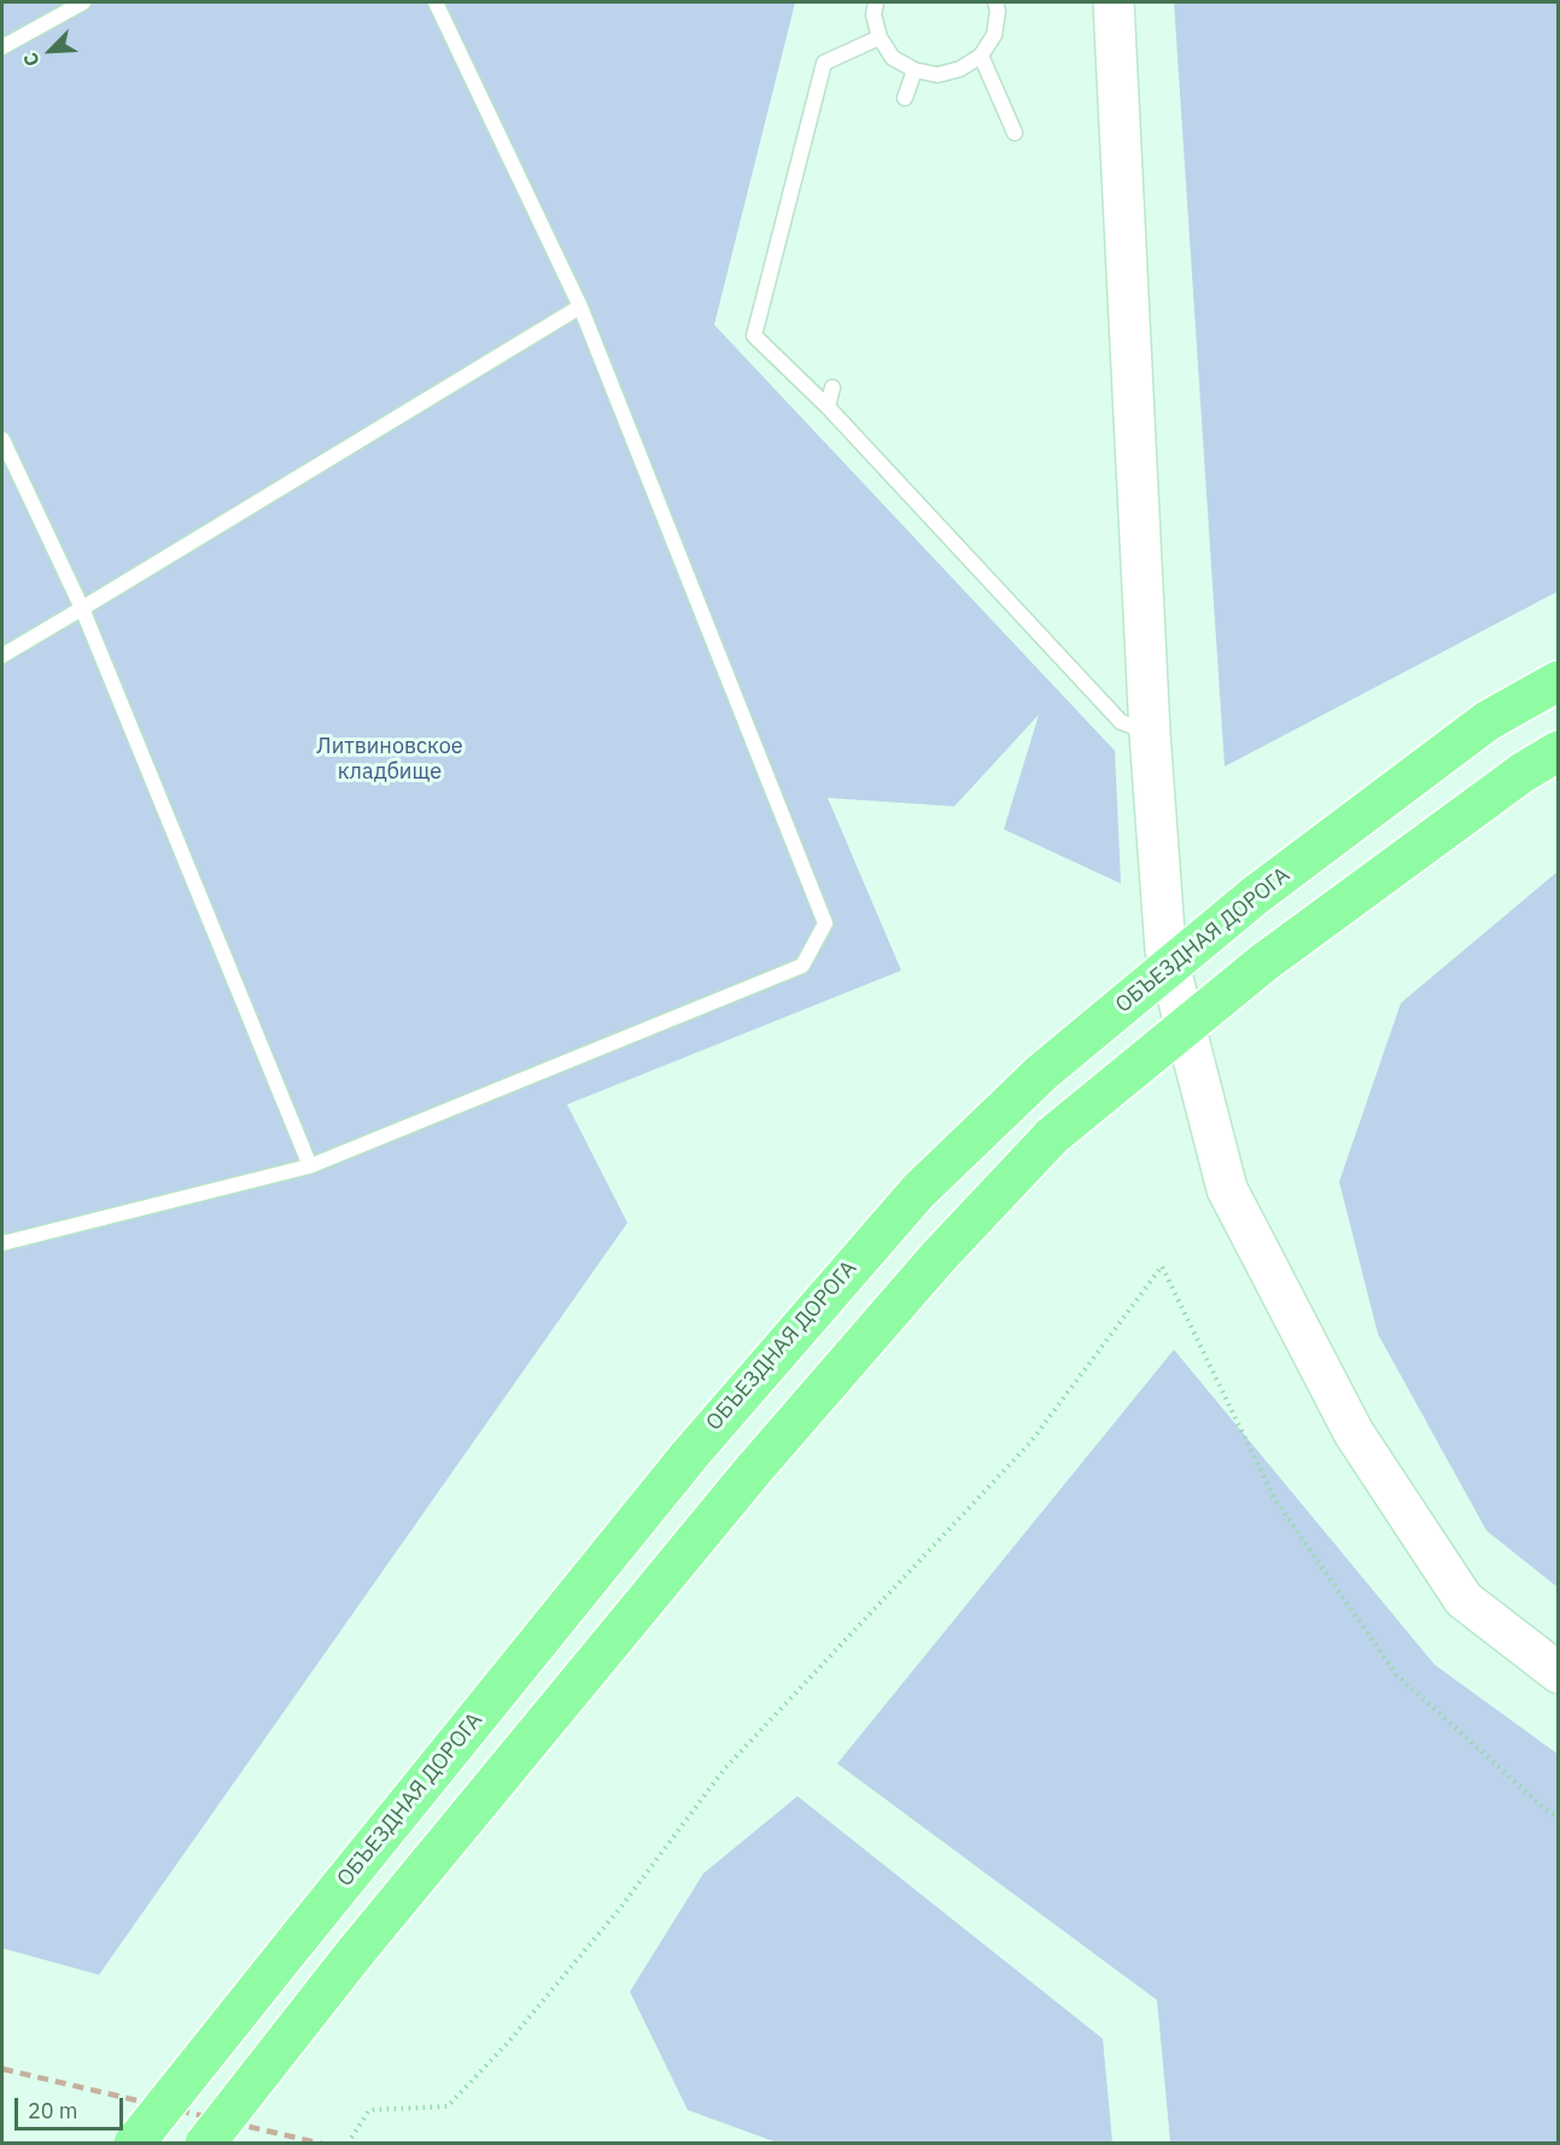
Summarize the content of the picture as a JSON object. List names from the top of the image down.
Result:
{
  "streets": {
    "highway": ["ОБЪЕЗДНАЯ ДОРОГА"]
  },
  "parks": ["Литвиновское кладбище"],
  "scale_bar": "20 m",
  "north": "bottom left"
}
